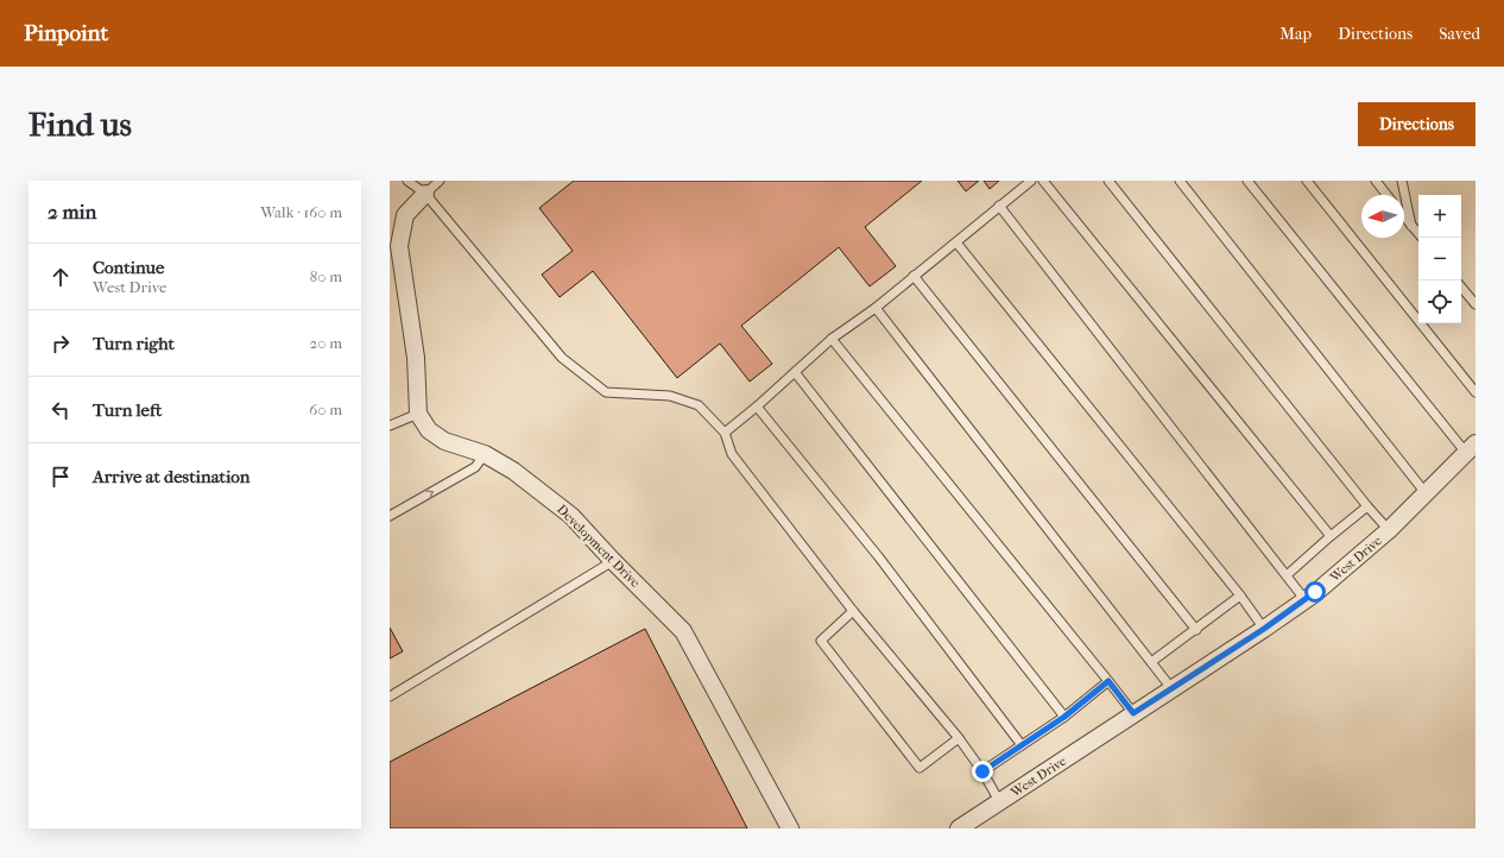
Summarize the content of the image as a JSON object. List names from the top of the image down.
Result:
{
  "streets": {
    "street": ["Development Drive", "West Drive"]
  },
  "north": "left",
  "page": {
    "header": "Pinpoint",
    "nav": ["Map", "Directions", "Saved"],
    "buttons": "Directions",
    "title": "Find us",
    "heading": ["2 min", "Walk · 160 m"],
    "map_buttons": ["+", "−"],
    "list": [
      ["Continue", "West Drive", "80 m"],
      ["Turn right", "20 m"],
      ["Turn left", "60 m"],
      "Arrive at destination"
    ]
  }
}
